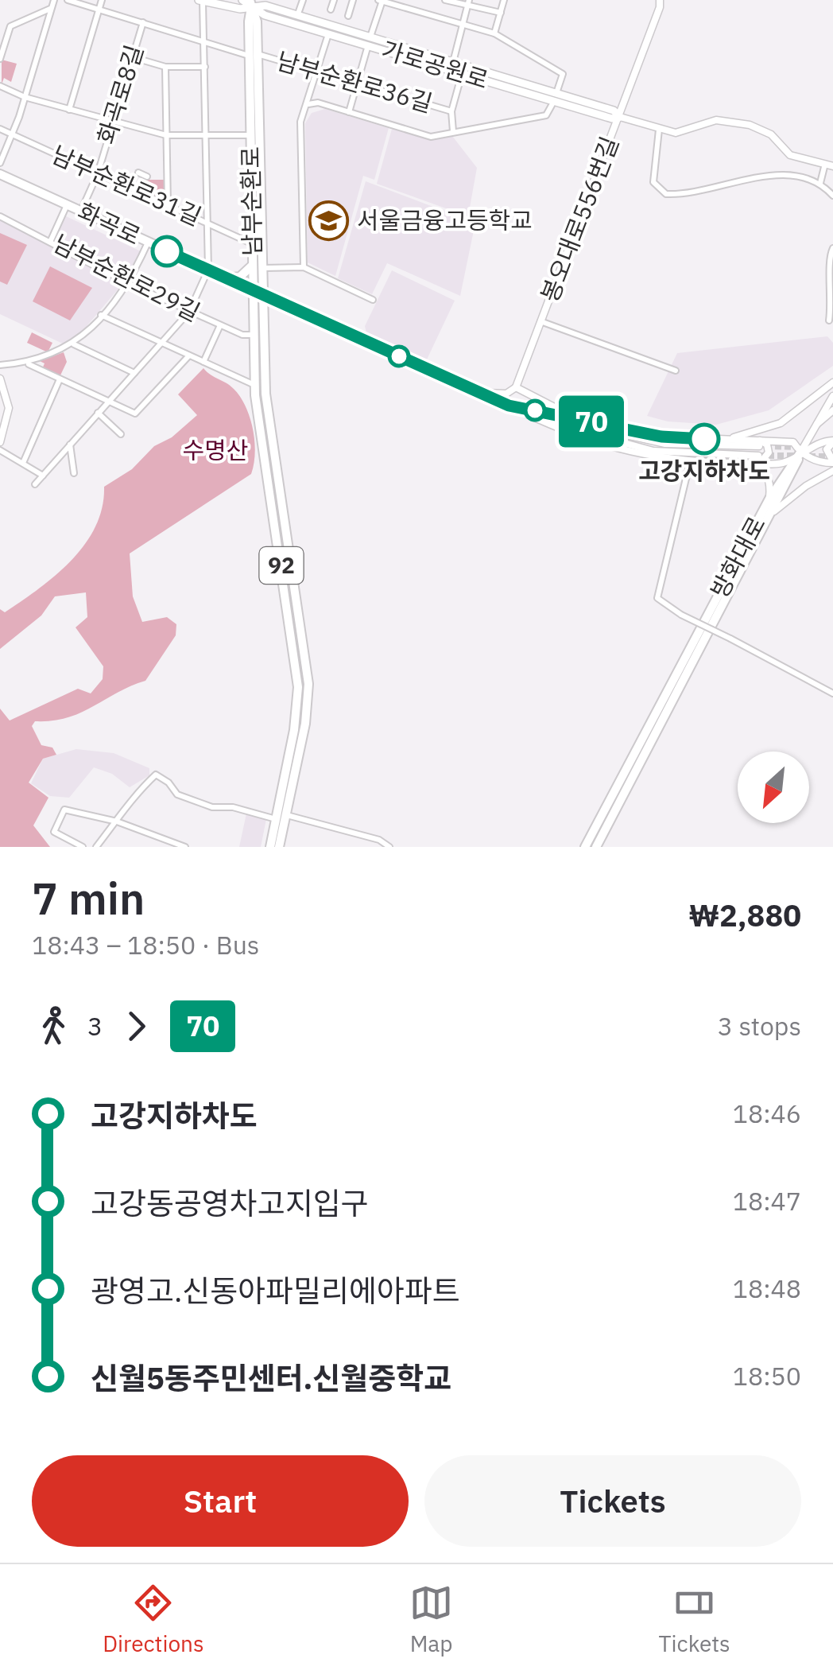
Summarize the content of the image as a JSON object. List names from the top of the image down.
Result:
{
  "streets": {
    "main road": [
      "가로공원로",
      "남부순환로",
      "화곡로",
      "방화대로",
      "92"
    ],
    "street": [
      "남부순환로36길",
      "화곡로8길",
      "남부순환로31길",
      "봉오대로556번길",
      "남부순환로29길"
    ]
  },
  "crossings": [
    ["가로공원로", "남부순환로"],
    ["가로공원로", "봉오대로556번길"],
    ["남부순환로36길", "화곡로8길"],
    ["남부순환로36길", "남부순환로"],
    ["화곡로8길", "남부순환로31길"],
    ["화곡로8길", "화곡로"],
    ["남부순환로31길", "남부순환로"],
    ["남부순환로", "화곡로"],
    ["남부순환로", "남부순환로29길"]
  ],
  "parks": ["수명산"],
  "places": {
    "school or university": ["서울금융고등학교"],
    "other": ["고강지하차도"]
  },
  "lines": ["bus line 70"],
  "north": "bottom left",
  "page": {
    "on_map": "70",
    "heading": ["7 min", "18:43 – 18:50 · Bus", "₩2,880"],
    "legs": ["3", "70", "3 stops"],
    "list": [
      {
        "name": "고강지하차도",
        "value": "18:46"
      },
      {
        "name": "고강동공영차고지입구",
        "value": "18:47"
      },
      {
        "name": "광영고.신동아파밀리에아파트",
        "value": "18:48"
      },
      {
        "name": "신월5동주민센터.신월중학교",
        "value": "18:50"
      }
    ],
    "buttons": ["Start", "Tickets"],
    "tabs": ["Directions", "Map", "Tickets"]
  }
}
